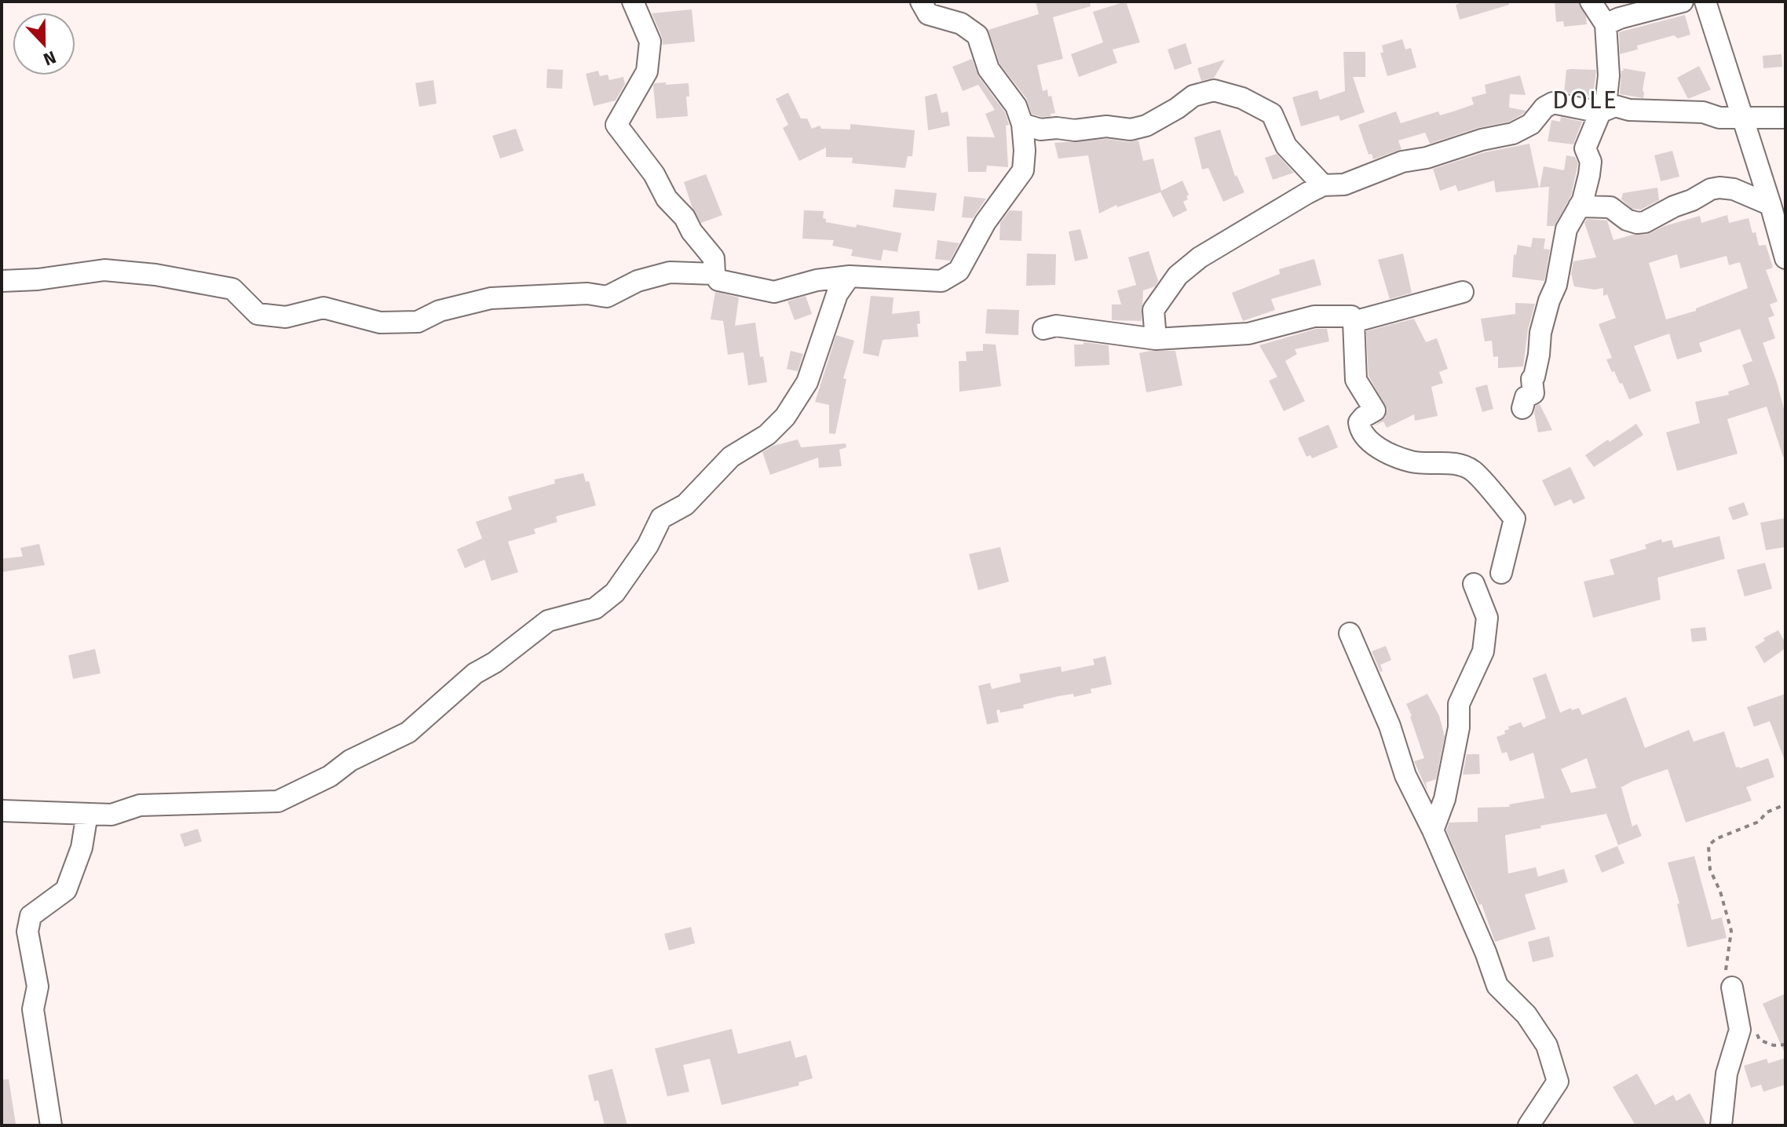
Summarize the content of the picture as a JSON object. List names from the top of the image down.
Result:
{
  "districts": ["DOLE"],
  "north": "bottom"
}
